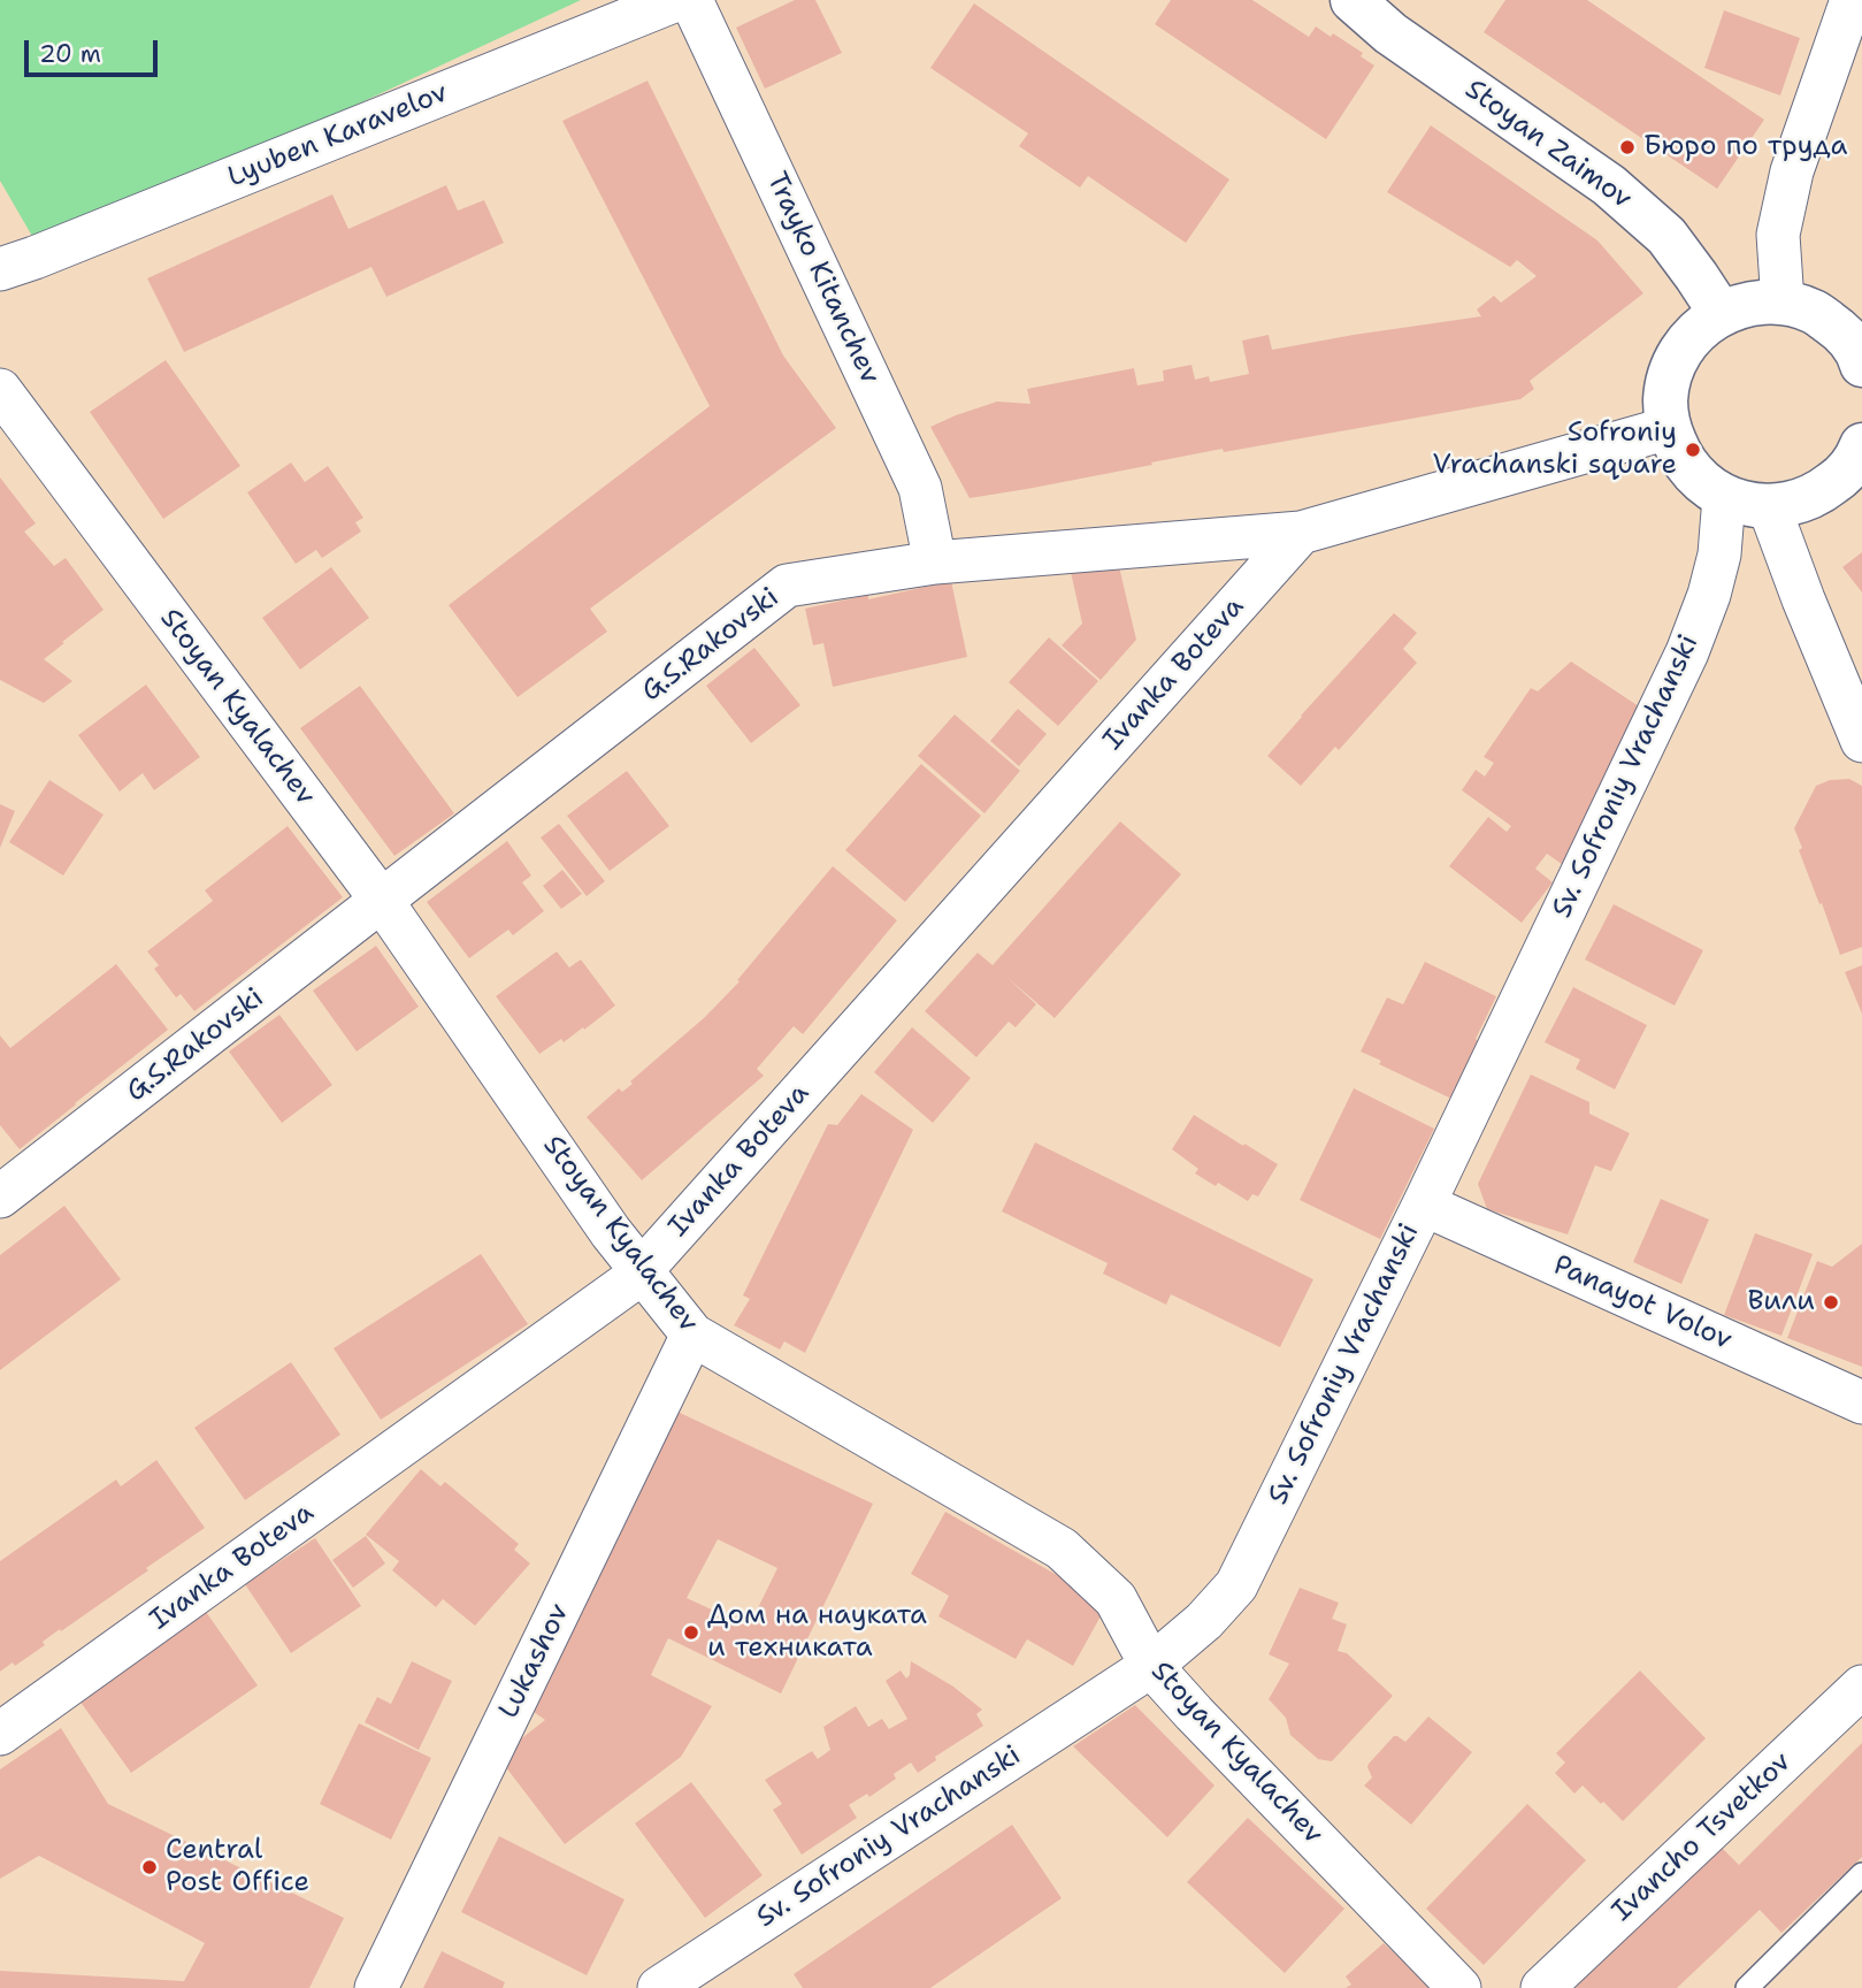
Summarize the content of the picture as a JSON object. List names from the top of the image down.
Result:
{
  "streets": {
    "street": [
      "Lyuben Karavelov",
      "Stoyan Zaimov",
      "Trayko Kitanchev",
      "G.S.Rakovski",
      "Ivanka Boteva",
      "Stoyan Kyalachev",
      "Sv. Sofroniy Vrachanski",
      "Panayot Volov",
      "Lukashov",
      "Ivancho Tsvetkov"
    ]
  },
  "crossings": [
    ["Trayko Kitanchev", "G.S.Rakovski"],
    ["G.S.Rakovski", "Ivanka Boteva"],
    ["G.S.Rakovski", "Stoyan Kyalachev"],
    ["Ivanka Boteva", "Stoyan Kyalachev"],
    ["Stoyan Kyalachev", "Sv. Sofroniy Vrachanski"],
    ["Stoyan Kyalachev", "Lukashov"],
    ["Sv. Sofroniy Vrachanski", "Panayot Volov"]
  ],
  "places": [
    "Бюро по труда",
    "Sofroniy Vrachanski square",
    "Вили",
    "Дом на науката и техниката",
    "Central Post Office"
  ],
  "scale_bar": "20 m"
}
